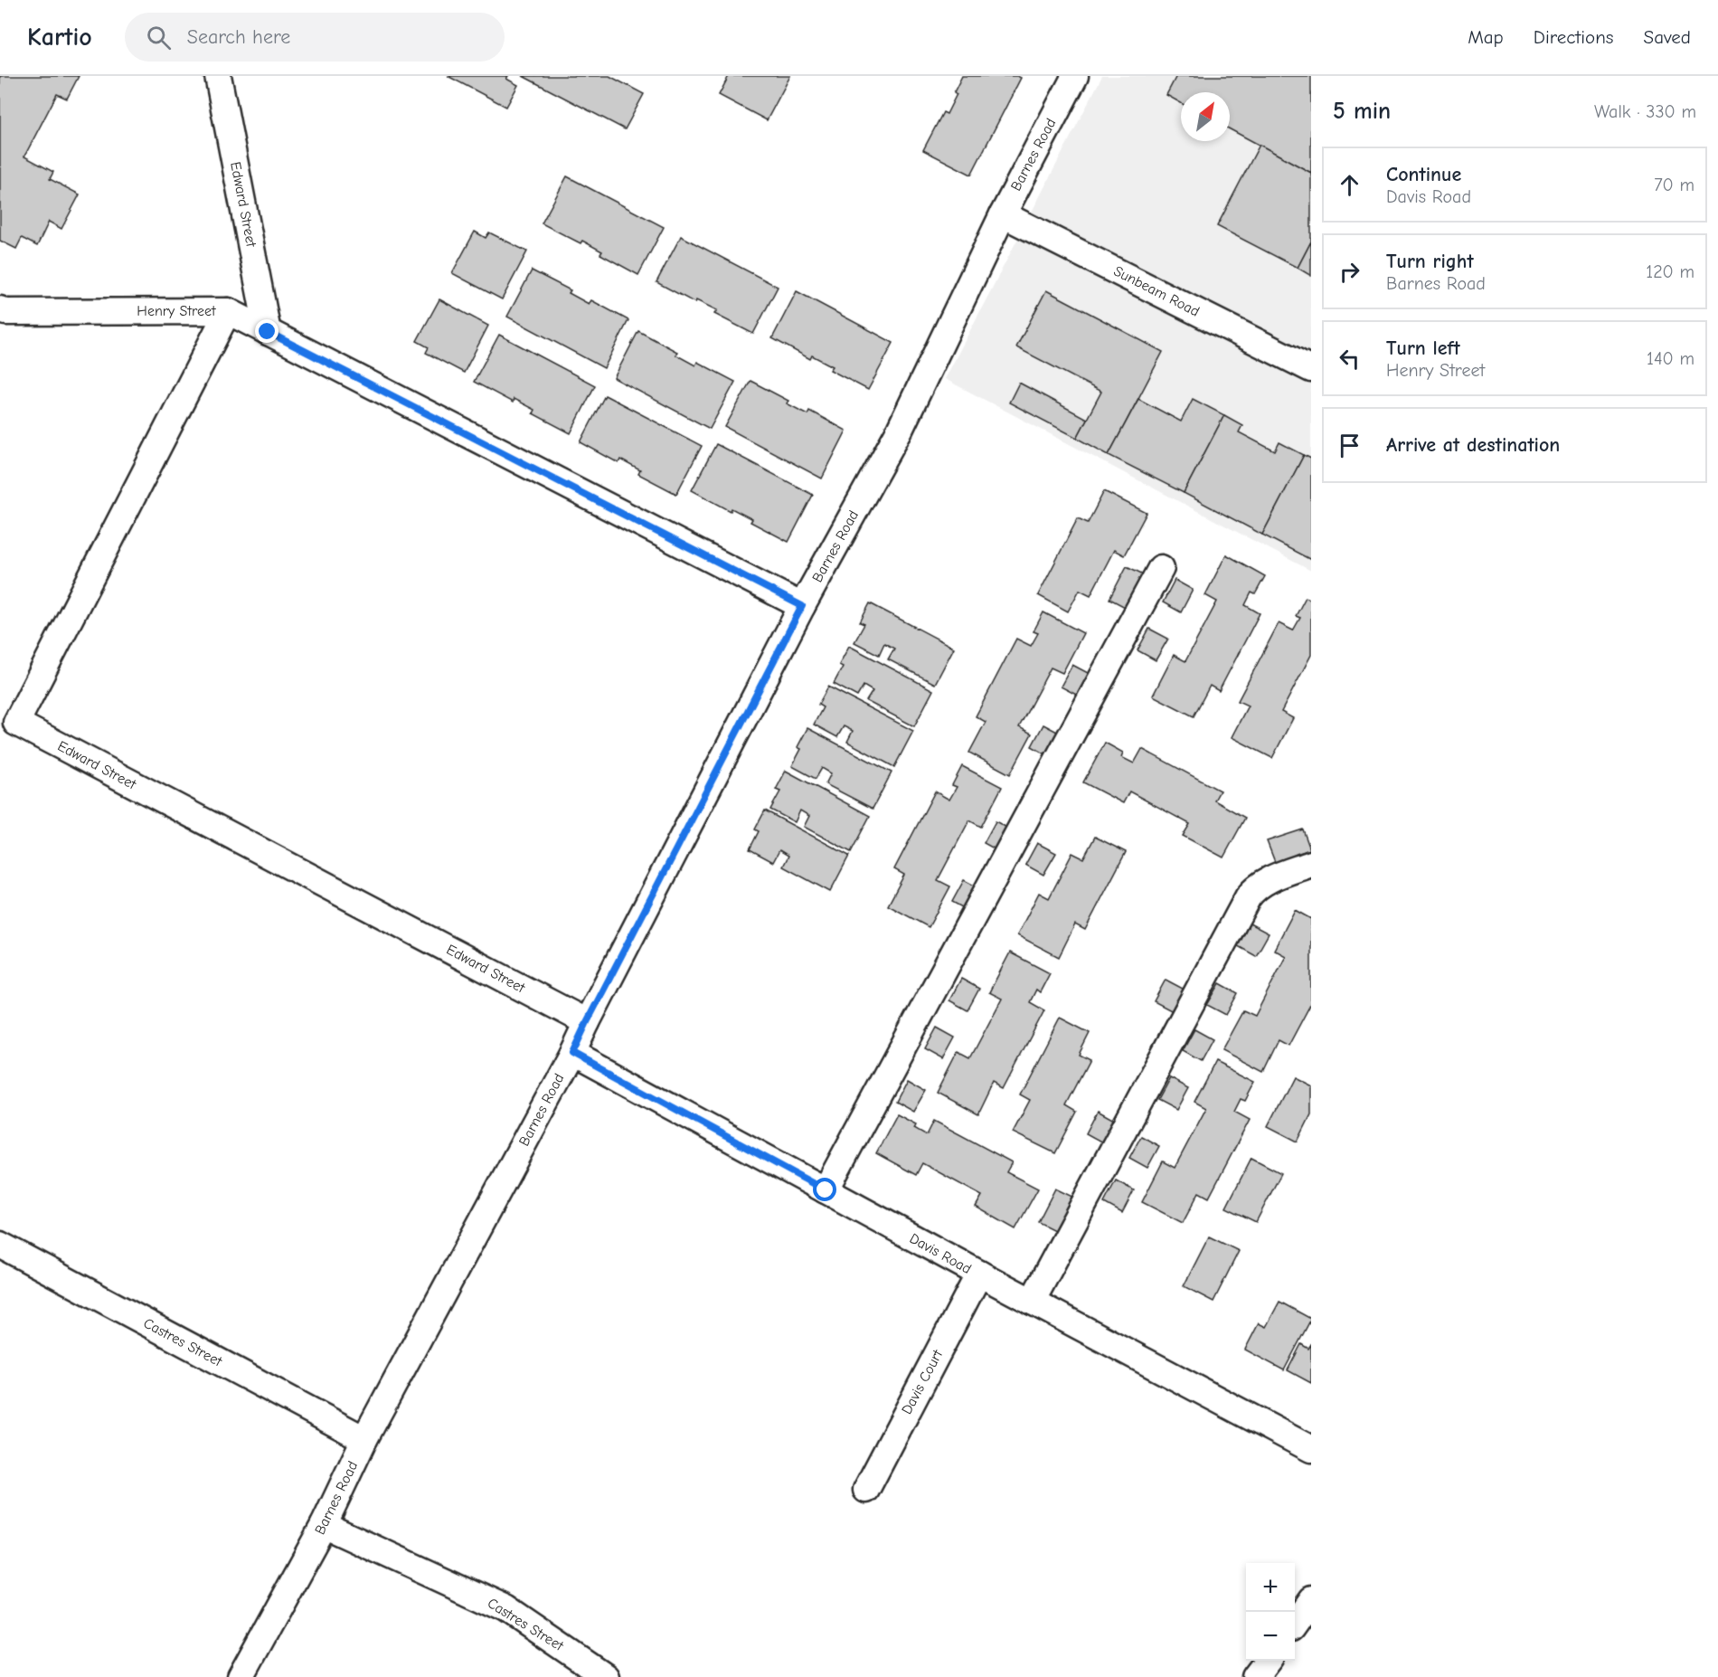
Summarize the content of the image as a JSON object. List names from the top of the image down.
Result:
{
  "streets": {
    "street": [
      "Barnes Road",
      "Edward Street",
      "Sunbeam Road",
      "Henry Street",
      "Davis Road",
      "Castres Street",
      "Davis Court"
    ]
  },
  "crossings": [
    ["Barnes Road", "Edward Street"],
    ["Barnes Road", "Sunbeam Road"],
    ["Barnes Road", "Henry Street"],
    ["Barnes Road", "Davis Road"],
    ["Barnes Road", "Castres Street"],
    ["Edward Street", "Henry Street"],
    ["Davis Road", "Davis Court"]
  ],
  "north": "top right",
  "page": {
    "header": "Kartio",
    "search": "Search here",
    "nav": ["Map", "Directions", "Saved"],
    "heading": ["5 min", "Walk · 330 m"],
    "list": [
      ["Continue", "Davis Road", "70 m"],
      ["Turn right", "Barnes Road", "120 m"],
      ["Turn left", "Henry Street", "140 m"],
      "Arrive at destination"
    ],
    "map_buttons": ["+", "−"]
  }
}
